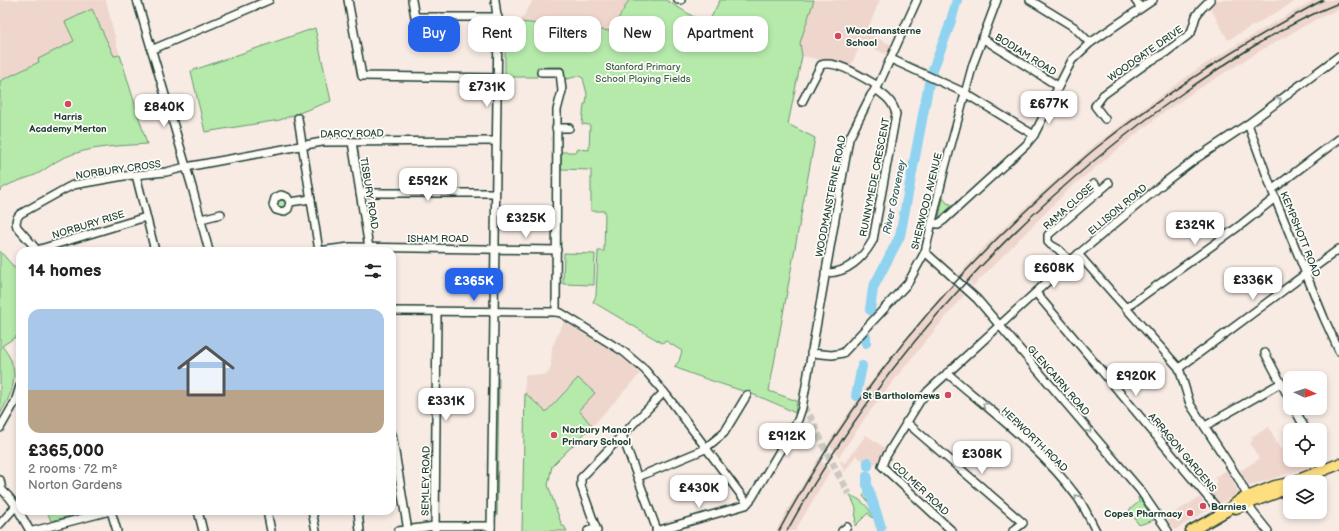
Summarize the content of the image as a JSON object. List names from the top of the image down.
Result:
{
  "streets": {
    "street": [
      "WOODGATE DRIVE",
      "BODIAM ROAD",
      "DARCY ROAD",
      "NORBURY CROSS",
      "RUNNYMEDE CRESCENT",
      "TISBURY ROAD",
      "WOODMANSTERNE ROAD",
      "SHERWOOD AVENUE",
      "RAMA CLOSE",
      "ELLISON ROAD",
      "NORBURY RISE",
      "KEMPSHOTT ROAD",
      "ISHAM ROAD",
      "GLENCAIRN ROAD",
      "HEPWORTH ROAD",
      "ARRAGON GARDENS",
      "SEMLEY ROAD",
      "COLMER ROAD"
    ]
  },
  "crossings": [
    ["BODIAM ROAD", "SHERWOOD AVENUE"],
    ["DARCY ROAD", "NORBURY CROSS"],
    ["DARCY ROAD", "TISBURY ROAD"],
    ["RUNNYMEDE CRESCENT", "WOODMANSTERNE ROAD"],
    ["WOODMANSTERNE ROAD", "SHERWOOD AVENUE"],
    ["SHERWOOD AVENUE", "GLENCAIRN ROAD"],
    ["RAMA CLOSE", "ELLISON ROAD"],
    ["ELLISON ROAD", "KEMPSHOTT ROAD"],
    ["ELLISON ROAD", "GLENCAIRN ROAD"],
    ["ELLISON ROAD", "HEPWORTH ROAD"],
    ["ELLISON ROAD", "ARRAGON GARDENS"],
    ["ELLISON ROAD", "COLMER ROAD"]
  ],
  "one_way": ["GLENCAIRN ROAD", "HEPWORTH ROAD"],
  "water": ["River Graveney"],
  "parks": ["Stanford Primary School Playing Fields"],
  "places": [
    "Woodmansterne School",
    "Harris Academy Merton",
    "St Bartholomews",
    "Norbury Manor Primary School",
    "Barnies",
    "Copes Pharmacy"
  ],
  "north": "right",
  "page": {
    "chip": [
      "Buy",
      "Rent",
      "Filters",
      "New",
      "Apartment"
    ],
    "price": [
      "£731K",
      "£677K",
      "£840K",
      "£592K",
      "£325K",
      "£329K",
      "£608K",
      "£336K",
      "£365K",
      "£920K",
      "£331K",
      "£912K",
      "£308K",
      "£430K"
    ],
    "heading": "14 homes",
    "list": [
      {
        "name": "£365,000",
        "note": "2 rooms · 72 m² · Norton Gardens"
      }
    ]
  }
}
